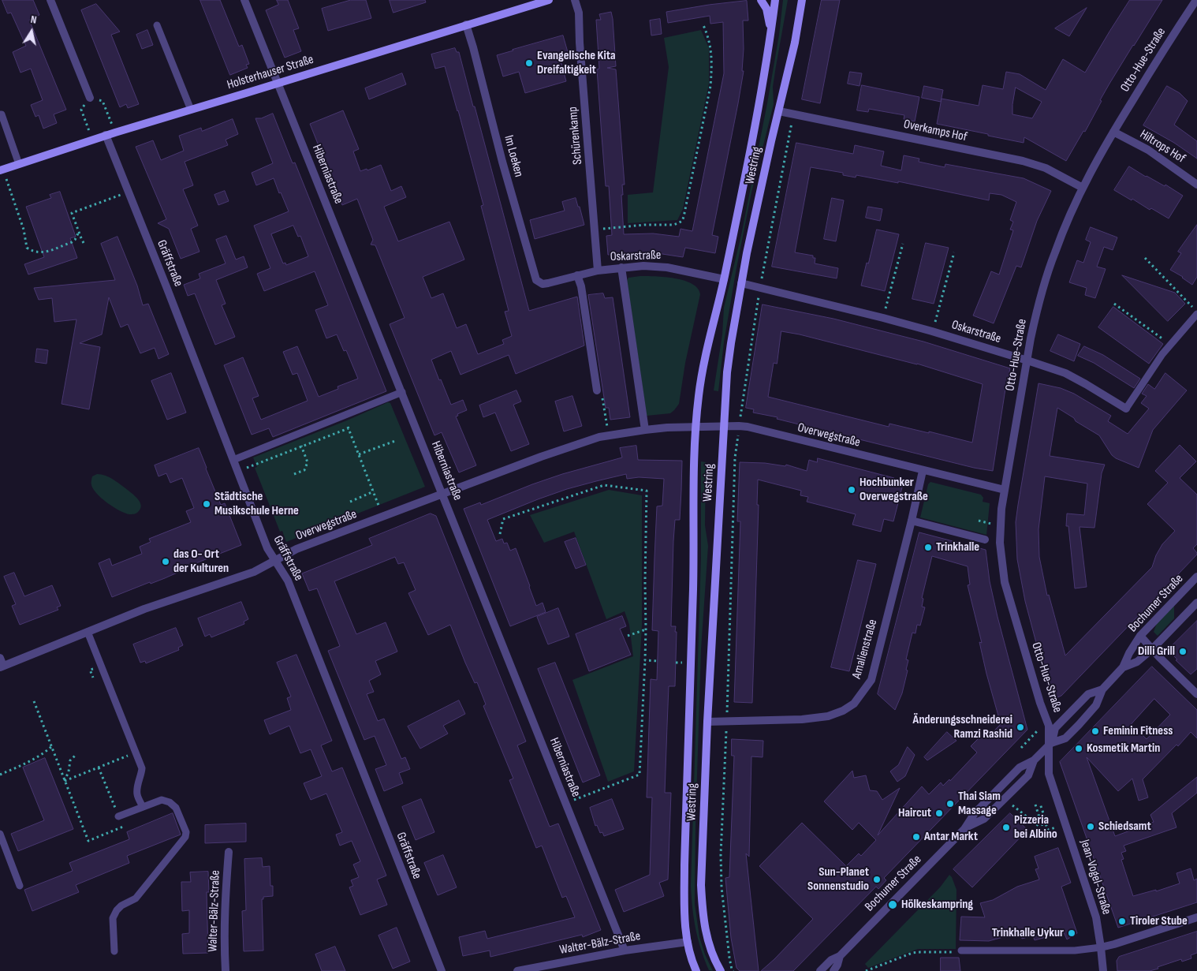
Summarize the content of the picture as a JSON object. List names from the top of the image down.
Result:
{
  "streets": {
    "main road": ["Holsterhauser Straße", "Westring"],
    "street": [
      "Otto-Hue-Straße",
      "Overkamps Hof",
      "Schürenkamp",
      "Hiltrops Hof",
      "Im Loeken",
      "Hiberniastraße",
      "Oskarstraße",
      "Gräffstraße",
      "Overwegstraße",
      "Bochumer Straße",
      "Amalienstraße",
      "Jean-Vogel-Straße",
      "Walter-Bälz-Straße"
    ]
  },
  "crossings": [
    ["Otto-Hue-Straße", "Overkamps Hof"],
    ["Otto-Hue-Straße", "Hiltrops Hof"],
    ["Otto-Hue-Straße", "Oskarstraße"],
    ["Otto-Hue-Straße", "Overwegstraße"],
    ["Otto-Hue-Straße", "Bochumer Straße"],
    ["Otto-Hue-Straße", "Jean-Vogel-Straße"],
    ["Holsterhauser Straße", "Im Loeken"],
    ["Holsterhauser Straße", "Hiberniastraße"],
    ["Holsterhauser Straße", "Gräffstraße"],
    ["Overkamps Hof", "Westring"],
    ["Schürenkamp", "Oskarstraße"],
    ["Im Loeken", "Oskarstraße"],
    ["Westring", "Oskarstraße"],
    ["Westring", "Overwegstraße"],
    ["Westring", "Amalienstraße"],
    ["Westring", "Walter-Bälz-Straße"],
    ["Hiberniastraße", "Overwegstraße"],
    ["Hiberniastraße", "Walter-Bälz-Straße"],
    ["Gräffstraße", "Overwegstraße"],
    ["Overwegstraße", "Amalienstraße"],
    ["Bochumer Straße", "Jean-Vogel-Straße"]
  ],
  "places": [
    "Evangelische Kita Dreifaltigkeit",
    "Hochbunker Overwegstraße",
    "Städtische Musikschule Herne",
    "Trinkhalle",
    "das O- Ort der Kulturen",
    "Dilli Grill",
    "Änderungsschneiderei Ramzi Rashid",
    "Feminin Fitness",
    "Kosmetik Martin",
    "Thai Siam Massage",
    "Haircut",
    "Schiedsamt",
    "Pizzeria bei Albino",
    "Antar Markt",
    "Sun-Planet Sonnenstudio",
    "Hölkeskampring",
    "Tiroler Stube",
    "Trinkhalle Uykur"
  ],
  "north": "top"
}
